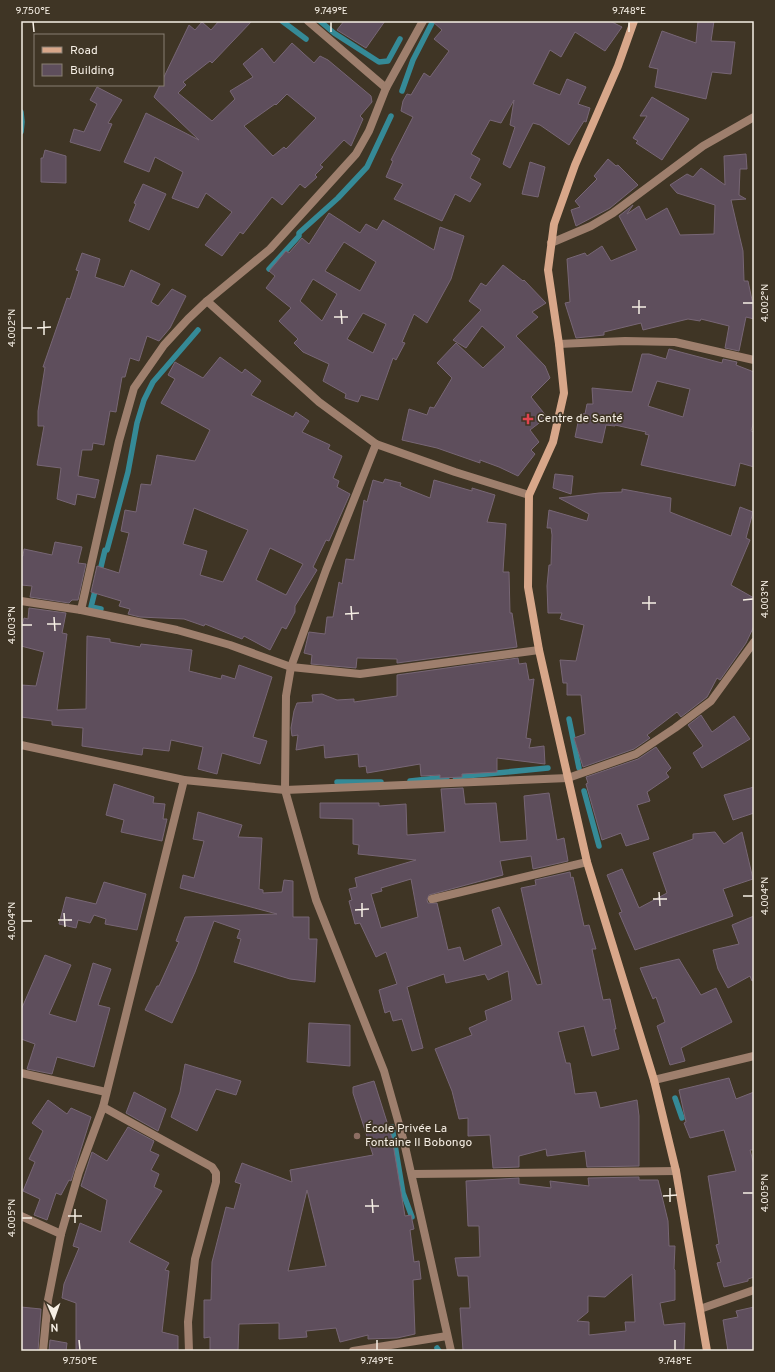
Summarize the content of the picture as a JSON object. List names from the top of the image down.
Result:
{
  "places": {
    "health": ["Centre de Santé"],
    "other": ["École Privée La Fontaine II Bobongo"]
  },
  "legend": ["Road", "Building"],
  "north": "bottom",
  "coordinates": [
    "9.750°E",
    "9.749°E",
    "9.748°E",
    "4.002°N",
    "4.003°N",
    "4.004°N",
    "4.005°N"
  ]
}
